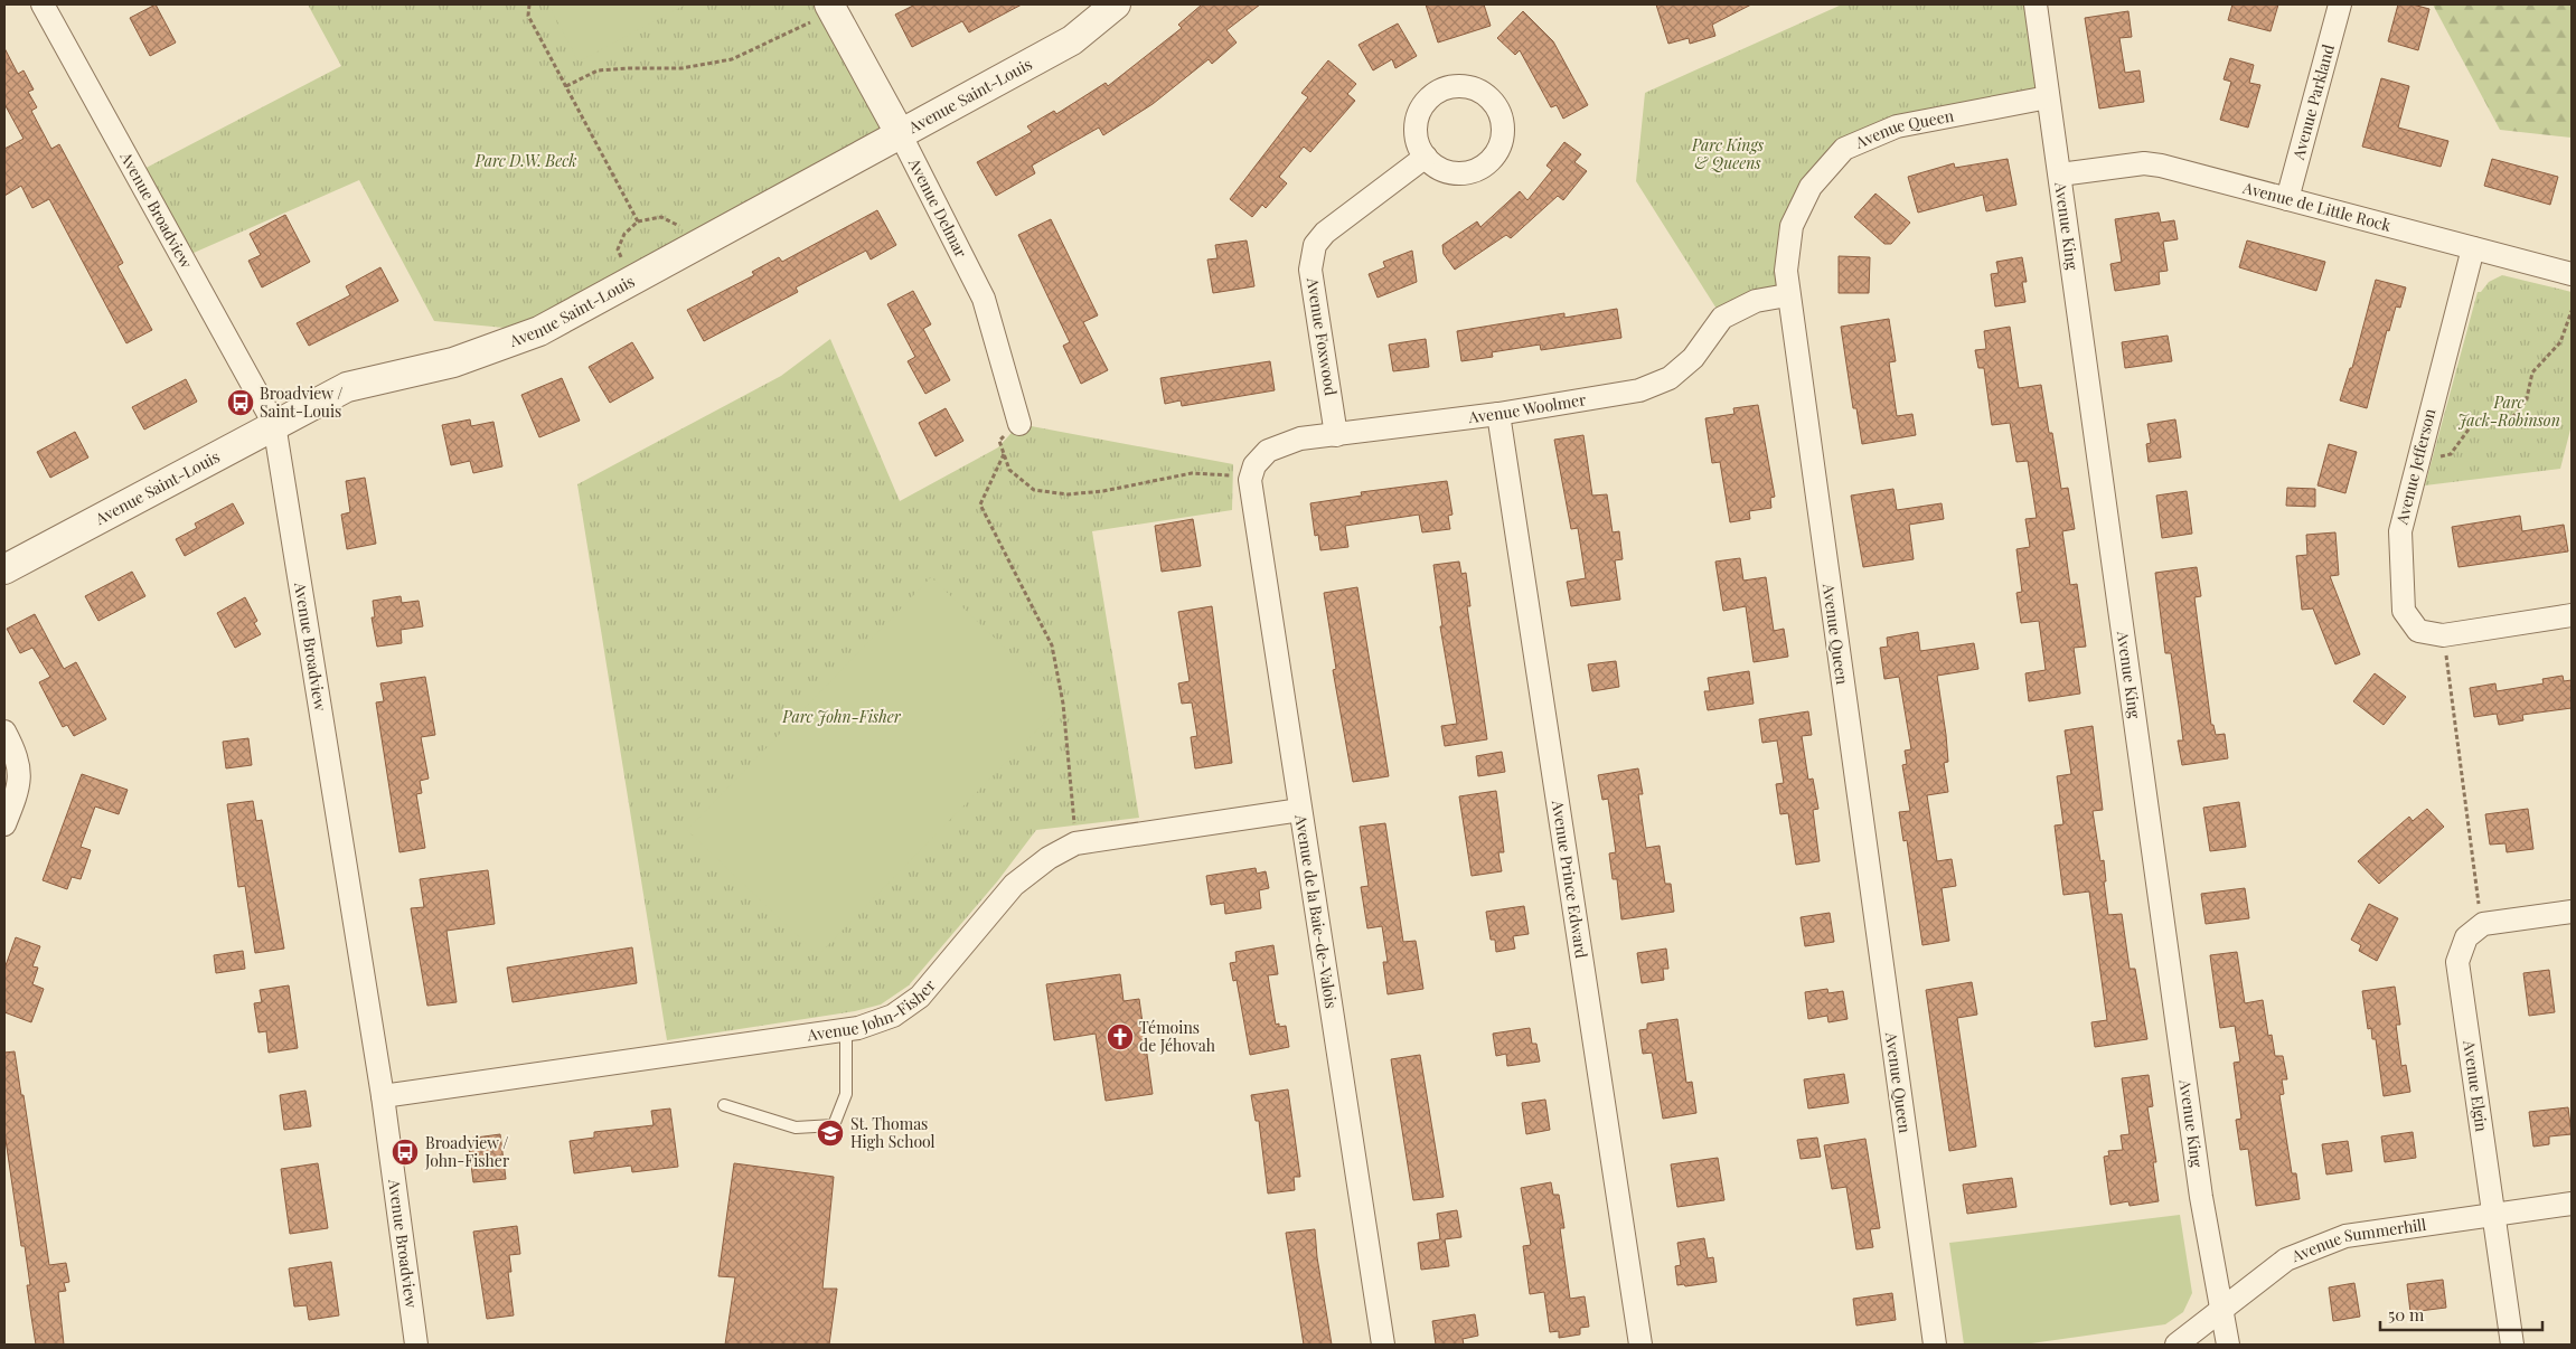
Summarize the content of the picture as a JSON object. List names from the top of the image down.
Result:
{
  "streets": {
    "street": [
      "Avenue Saint-Louis",
      "Avenue Parkland",
      "Avenue Queen",
      "Avenue de Little Rock",
      "Avenue Delmar",
      "Avenue Broadview",
      "Avenue King",
      "Avenue Foxwood",
      "Avenue Woolmer",
      "Avenue Jefferson",
      "Avenue Prince Edward",
      "Avenue de la Baie-de-Valois",
      "Avenue John-Fisher",
      "Avenue Elgin",
      "Avenue Summerhill"
    ]
  },
  "crossings": [
    ["Avenue Saint-Louis", "Avenue Delmar"],
    ["Avenue Saint-Louis", "Avenue Broadview"],
    ["Avenue Parkland", "Avenue de Little Rock"],
    ["Avenue Queen", "Avenue King"],
    ["Avenue Queen", "Avenue Woolmer"],
    ["Avenue de Little Rock", "Avenue King"],
    ["Avenue de Little Rock", "Avenue Jefferson"],
    ["Avenue Broadview", "Avenue John-Fisher"],
    ["Avenue King", "Avenue Summerhill"],
    ["Avenue Foxwood", "Avenue Woolmer"],
    ["Avenue Woolmer", "Avenue Prince Edward"],
    ["Avenue Woolmer", "Avenue de la Baie-de-Valois"],
    ["Avenue de la Baie-de-Valois", "Avenue John-Fisher"],
    ["Avenue Elgin", "Avenue Summerhill"]
  ],
  "parks": [
    "Parc Kings & Queens",
    "Parc D.W. Beck",
    "Parc Jack-Robinson",
    "Parc John-Fisher"
  ],
  "places": {
    "bus stop": ["Broadview / Saint-Louis", "Broadview / John-Fisher"],
    "church": ["Témoins de Jéhovah"],
    "school or university": ["St. Thomas High School"]
  },
  "scale_bar": "50 m"
}
